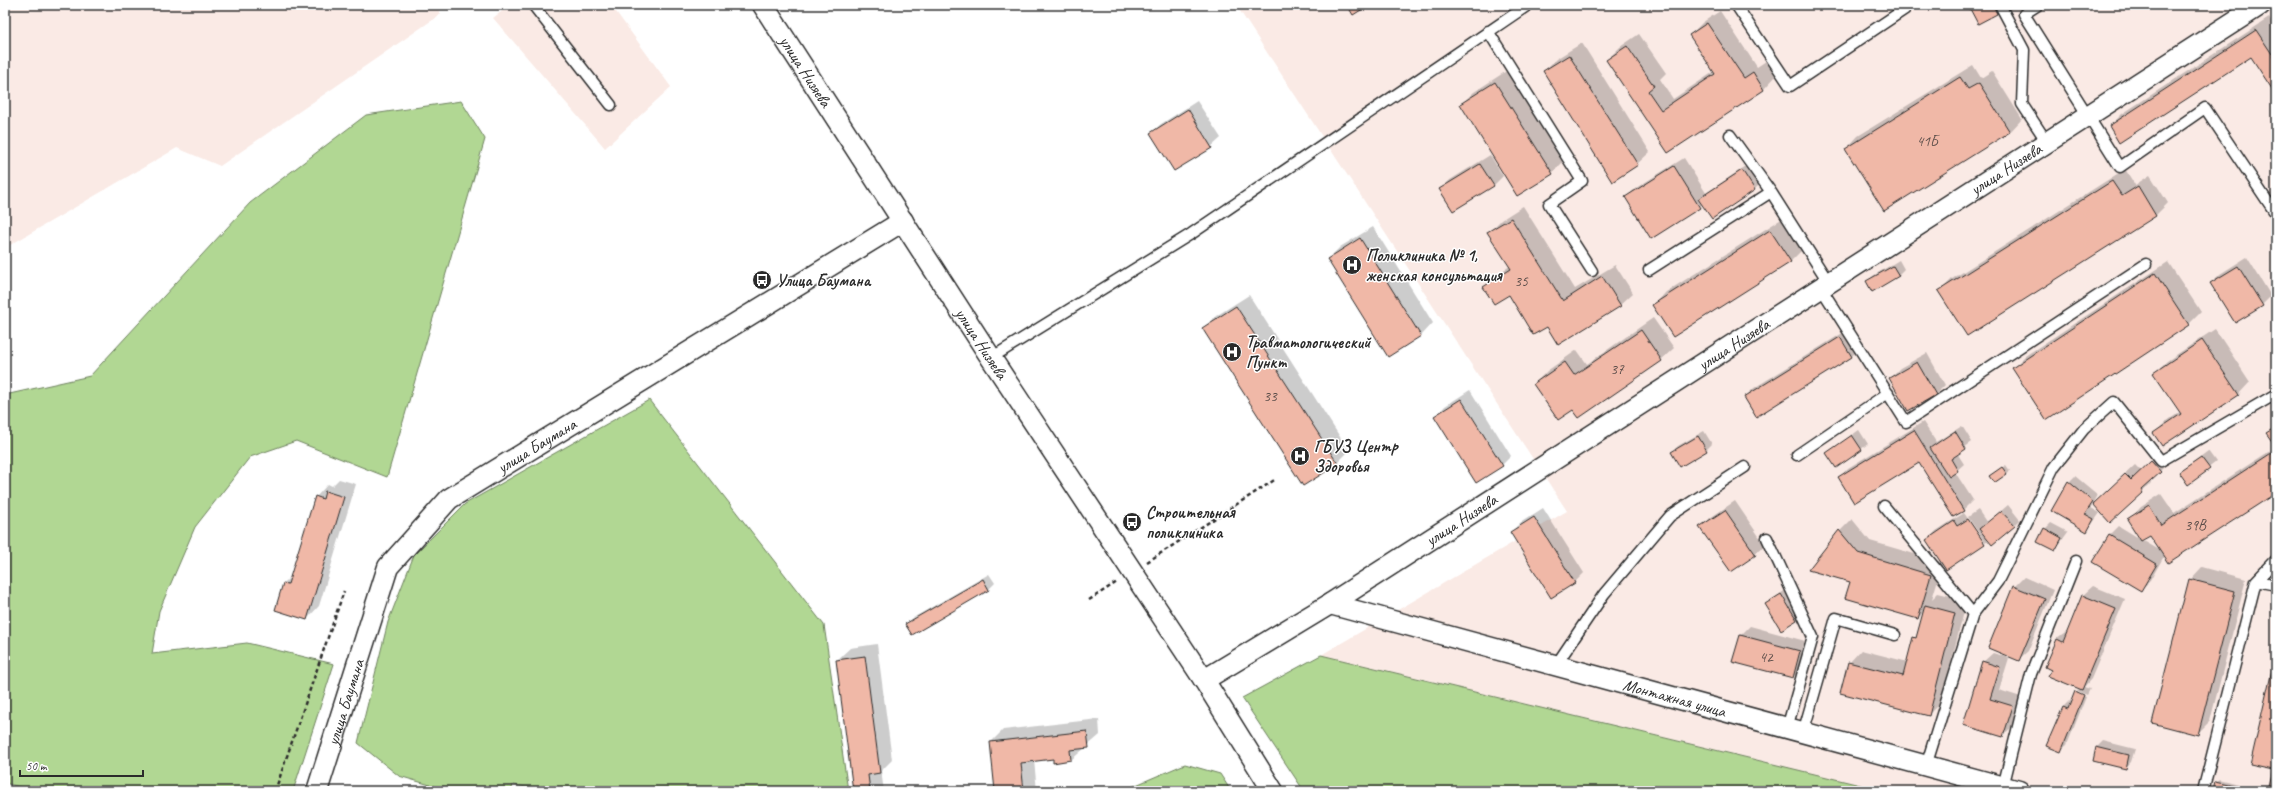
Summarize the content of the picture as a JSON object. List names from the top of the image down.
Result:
{
  "streets": {
    "street": ["улица Низяева", "улица Баумана", "Монтажная улица"]
  },
  "crossings": [
    ["улица Низяева", "улица Баумана"],
    ["улица Низяева", "Монтажная улица"]
  ],
  "places": {
    "hospital": ["Поликлиника № 1, женская консультация", "Травматологический Пункт", "ГБУЗ Центр Здоровья"],
    "bus stop": ["Улица Баумана", "Строительная поликлиника"]
  },
  "house_numbers": [
    "41Б",
    "35",
    "37",
    "33",
    "39В",
    "42"
  ],
  "scale_bar": "50 m"
}
